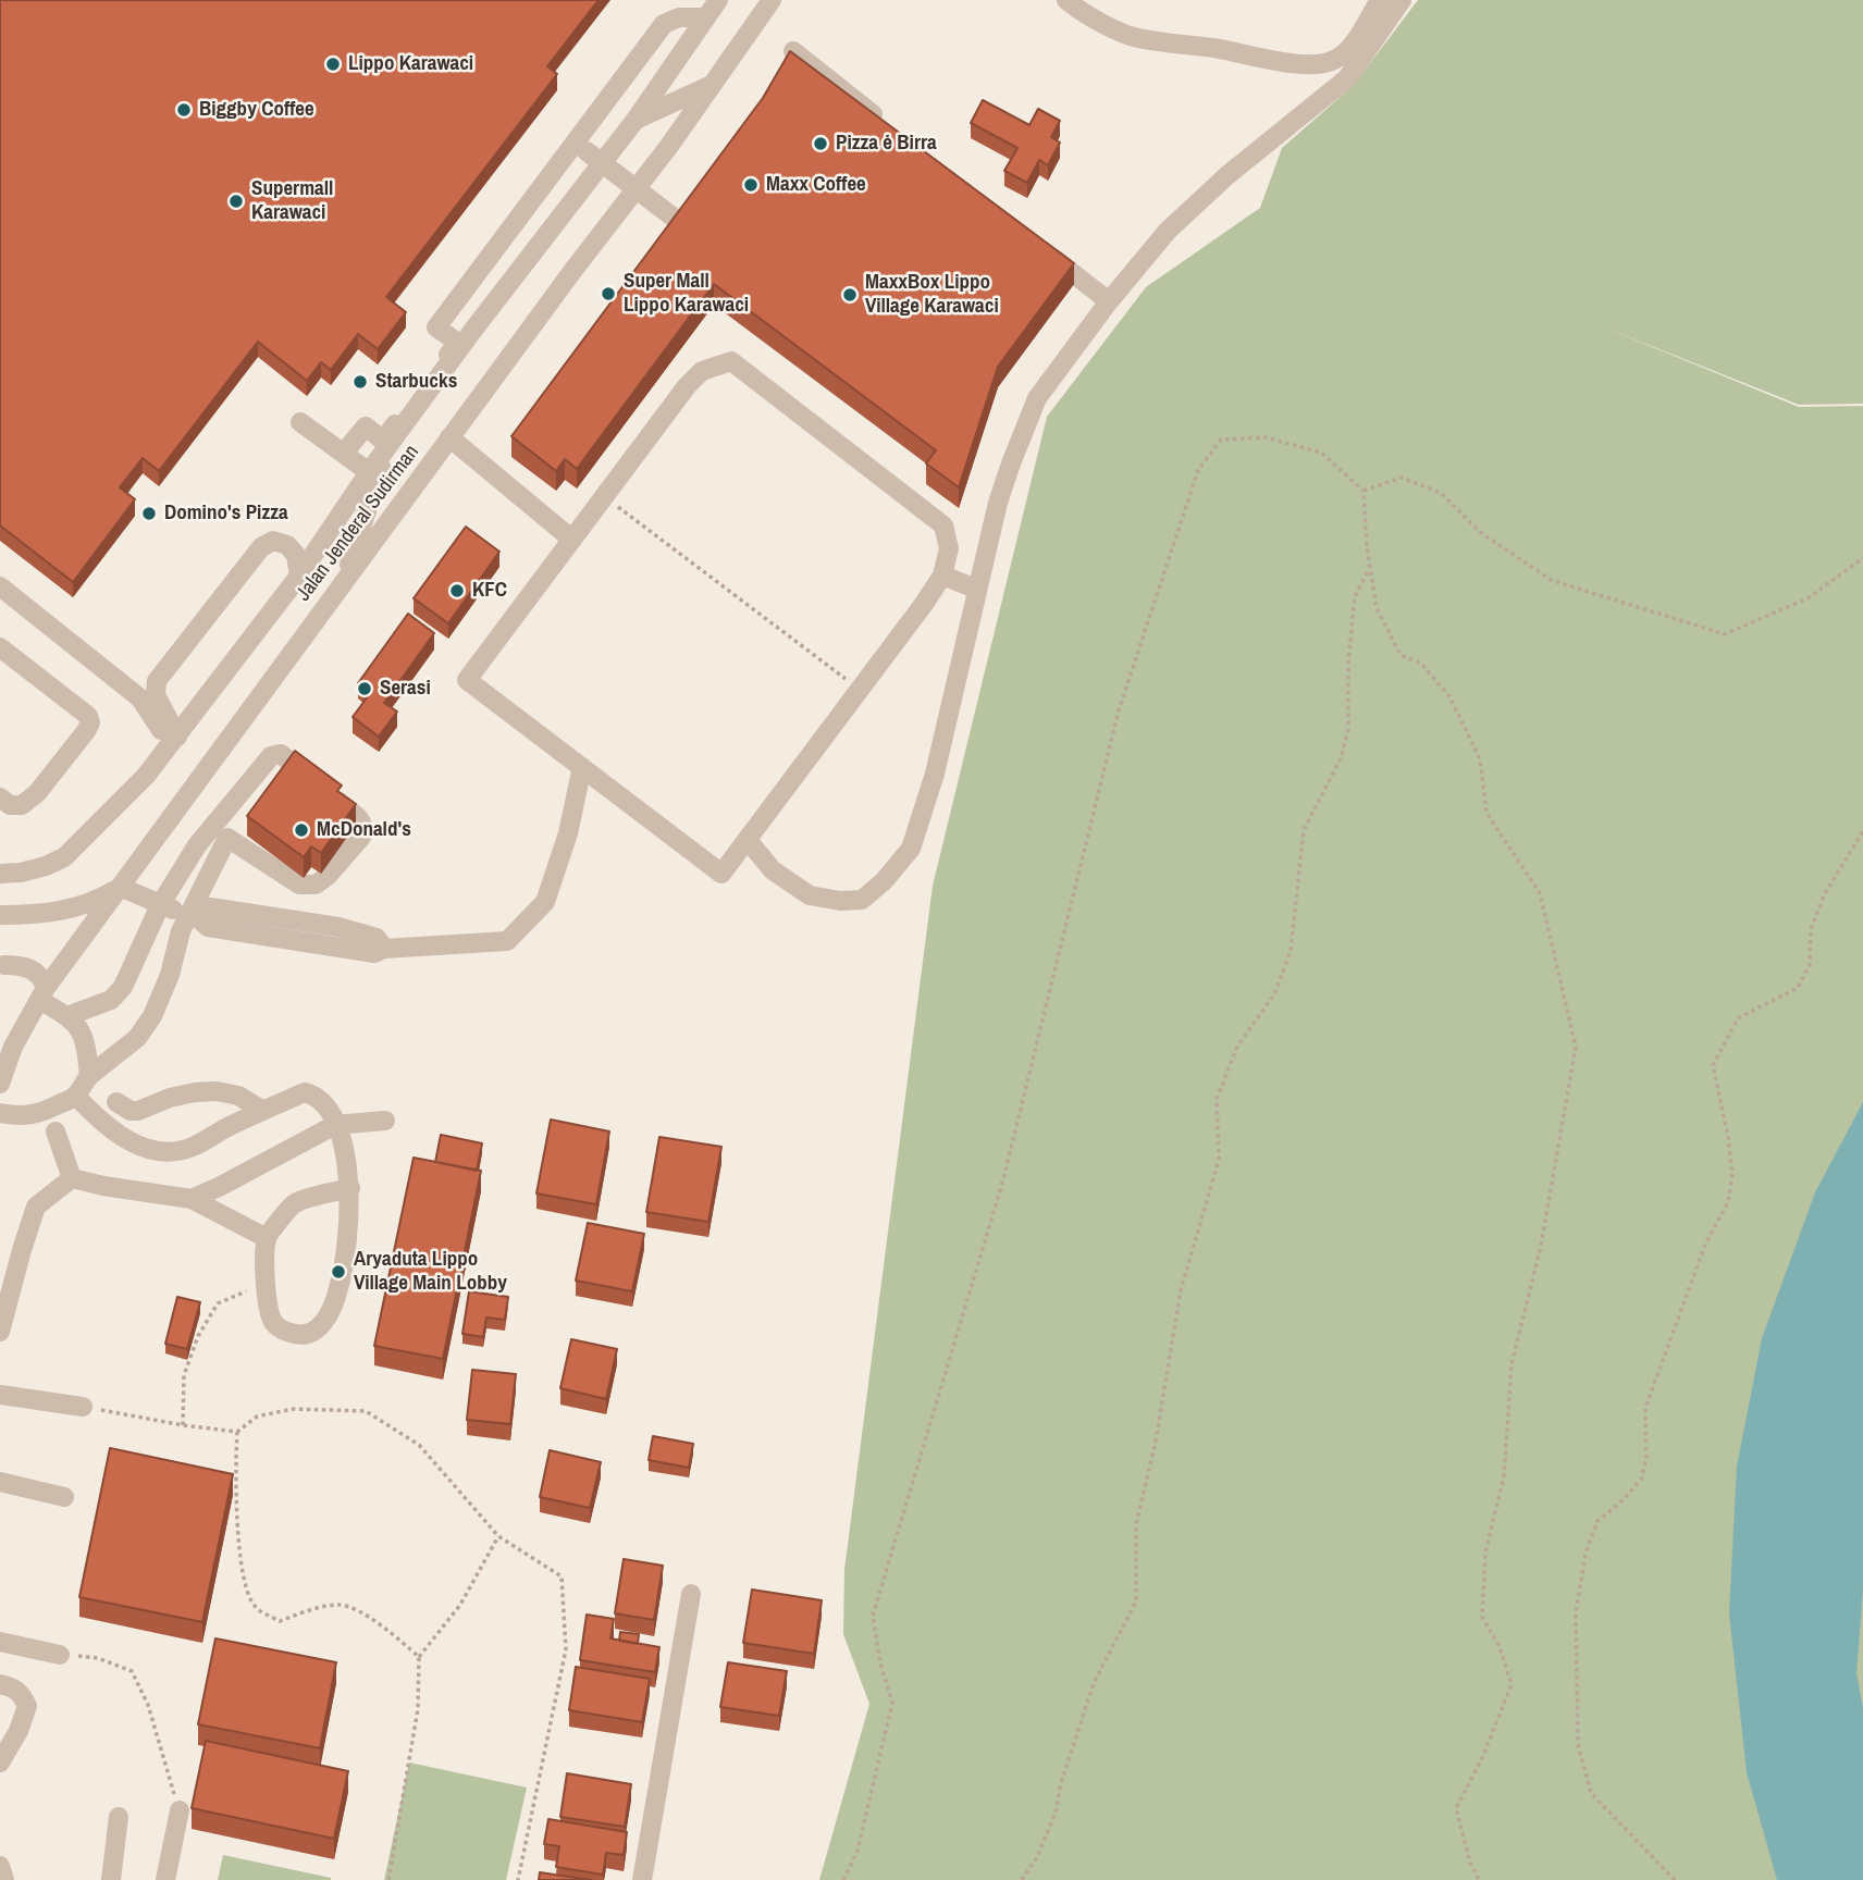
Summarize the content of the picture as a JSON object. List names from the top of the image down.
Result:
{
  "streets": {
    "street": ["Jalan Jenderal Sudirman"]
  },
  "places": [
    "Lippo Karawaci",
    "Biggby Coffee",
    "Pizza ė Birra",
    "Maxx Coffee",
    "Supermall Karawaci",
    "Super Mall Lippo Karawaci",
    "MaxxBox Lippo Village Karawaci",
    "Starbucks",
    "Domino's Pizza",
    "KFC",
    "Serasi",
    "McDonald's",
    "Aryaduta Lippo Village Main Lobby"
  ]
}
